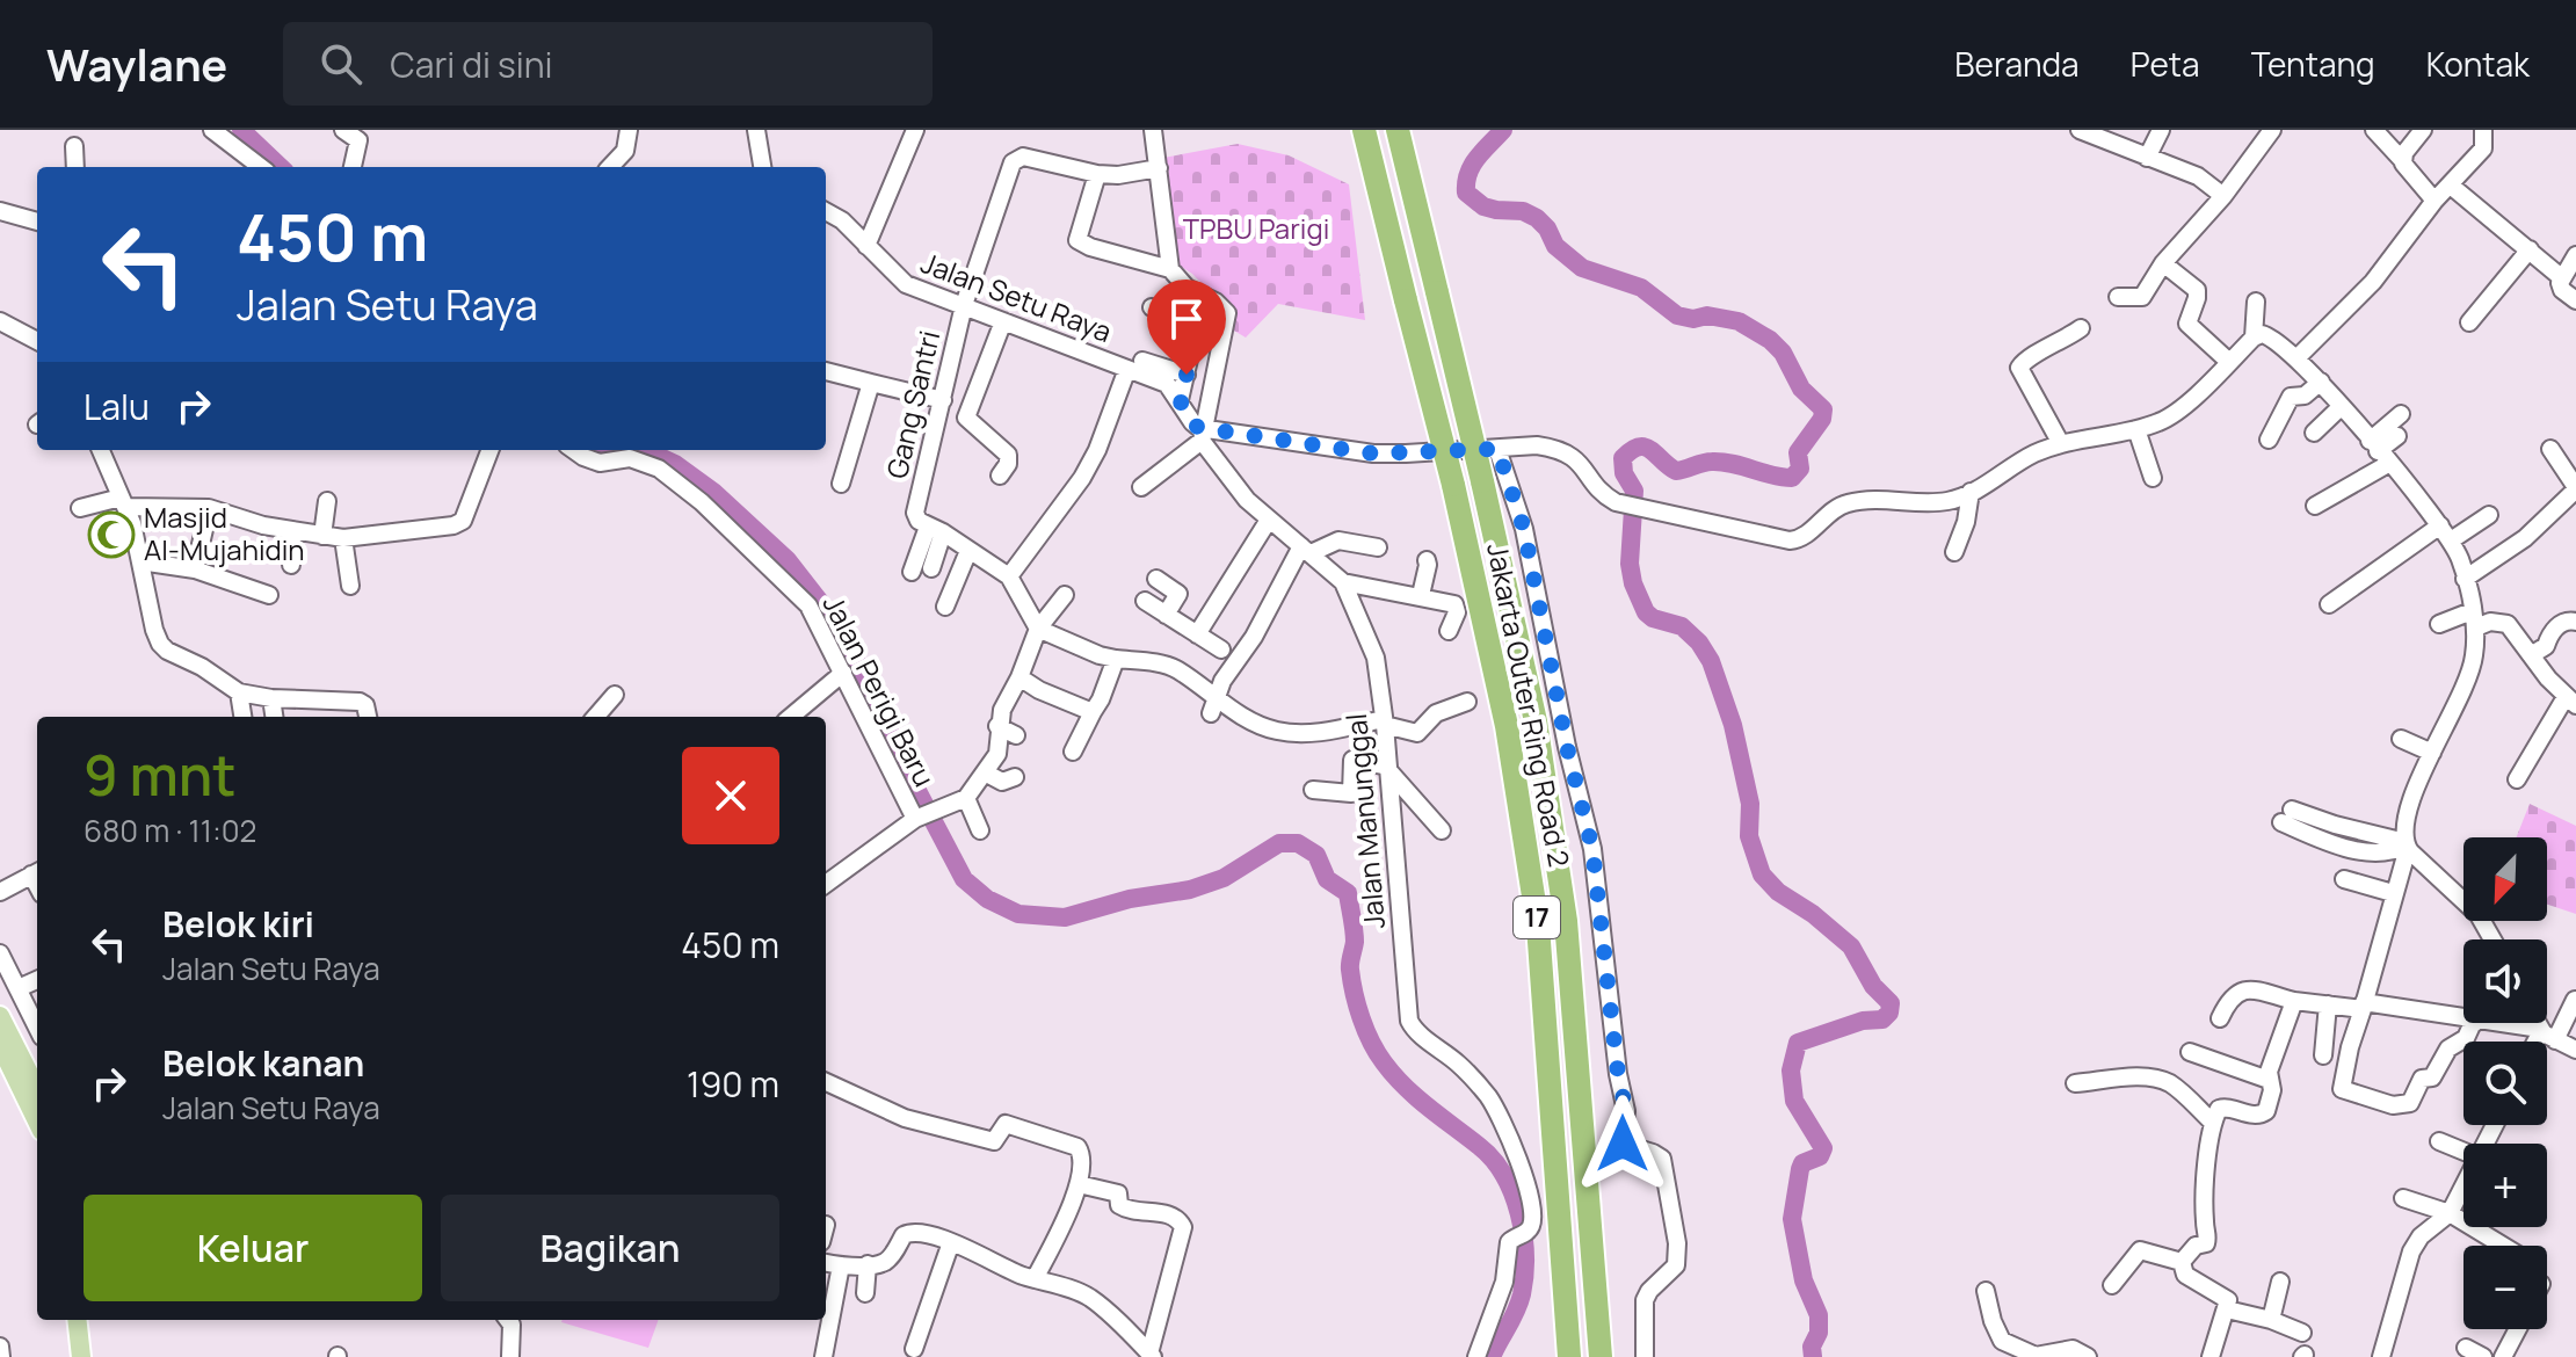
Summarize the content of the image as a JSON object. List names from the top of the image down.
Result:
{
  "streets": {
    "highway": ["Jakarta Outer Ring Road 2", "17"],
    "street": [
      "Jalan Setu Raya",
      "Gang Santri",
      "Jalan Perigi Baru",
      "Jalan Manunggal"
    ]
  },
  "crossings": [
    ["Jalan Setu Raya", "Gang Santri"],
    ["Jalan Setu Raya", "Jalan Manunggal"]
  ],
  "parks": ["TPBU Parigi"],
  "places": {
    "mosque": ["Masjid Al-Mujahidin"]
  },
  "north": "bottom left",
  "page": {
    "header": "Waylane",
    "search": "Cari di sini",
    "nav": [
      "Beranda",
      "Peta",
      "Tentang",
      "Kontak"
    ],
    "turn": ["450 m", "Jalan Setu Raya"],
    "then": "Lalu",
    "heading": ["9 mnt", "680 m · 11:02"],
    "map_buttons": ["+", "−"],
    "list": [
      {
        "name": "Belok kiri",
        "note": "Jalan Setu Raya",
        "value": "450 m"
      },
      {
        "name": "Belok kanan",
        "note": "Jalan Setu Raya",
        "value": "190 m"
      }
    ],
    "buttons": ["Keluar", "Bagikan"]
  }
}
